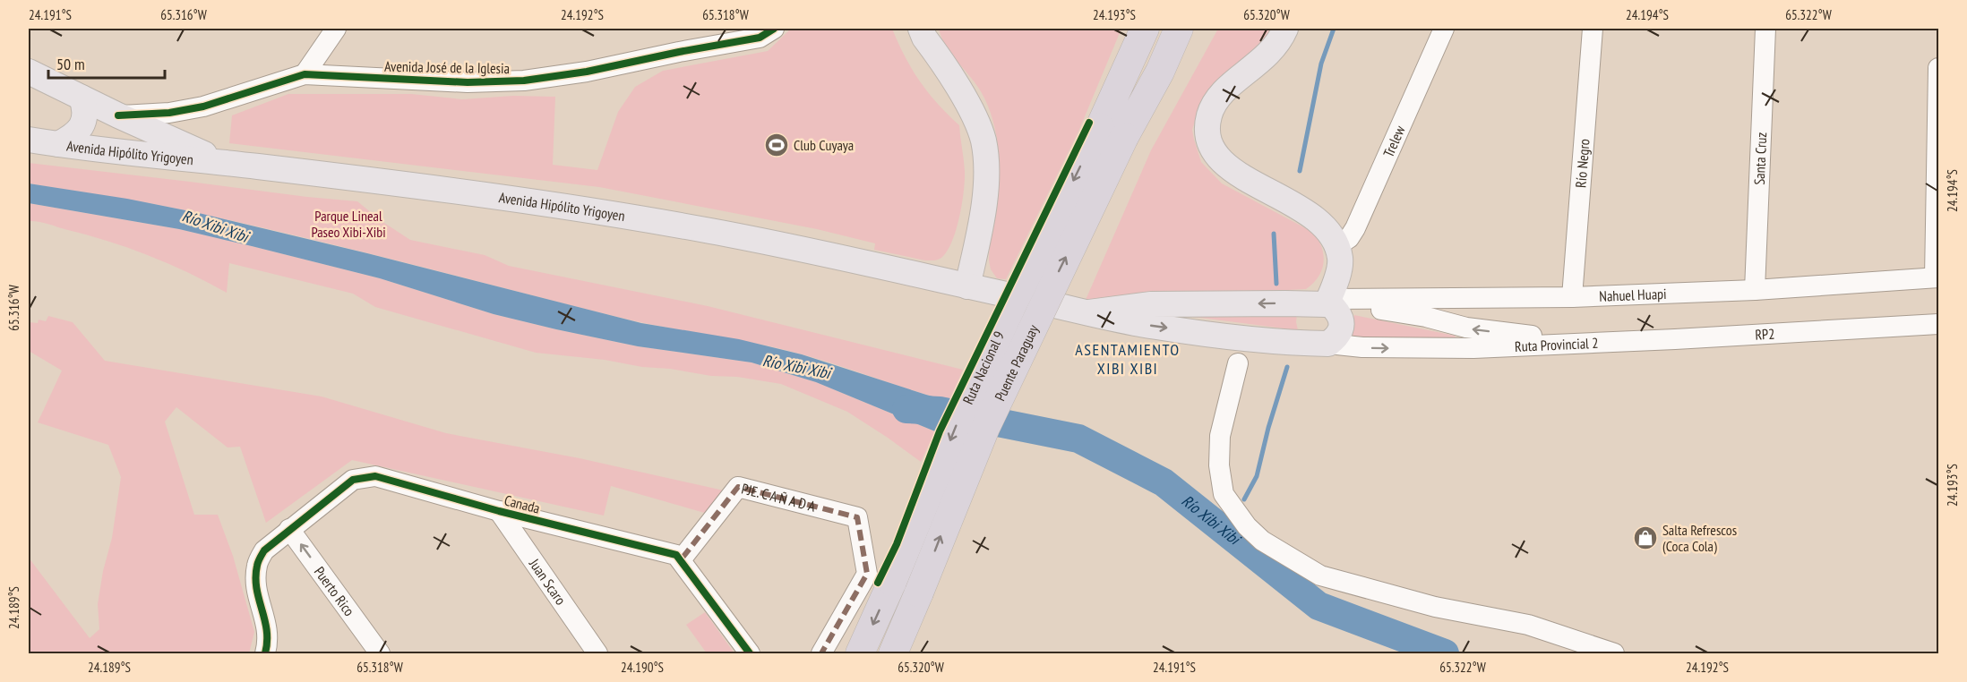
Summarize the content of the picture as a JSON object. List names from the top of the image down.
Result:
{
  "streets": {
    "highway": ["Puente Paraguay", "Ruta Nacional 9"],
    "main road": [
      "Avenida José de la Iglesia",
      "Avenida Hipólito Yrigoyen",
      "RP2",
      "Ruta Provincial 2"
    ],
    "street": [
      "Trelew",
      "Santa Cruz",
      "Río Negro",
      "Nahuel Huapi",
      "PJE. C A Ñ A D A",
      "Canada",
      "Juan Scaro",
      "Puerto Rico"
    ]
  },
  "crossings": [
    ["Avenida Hipólito Yrigoyen", "Ruta Provincial 2"],
    ["Santa Cruz", "Nahuel Huapi"],
    ["Río Negro", "Nahuel Huapi"],
    ["Nahuel Huapi", "Ruta Provincial 2"],
    ["RP2", "Ruta Provincial 2"],
    ["Puente Paraguay", "Ruta Nacional 9"],
    ["Canada", "Juan Scaro"],
    ["Canada", "Puerto Rico"]
  ],
  "one_way": ["Puente Paraguay", "Ruta Nacional 9", "Puerto Rico"],
  "districts": ["ASENTAMIENTO XIBI XIBI"],
  "water": ["Río Xibi Xibi"],
  "parks": ["Parque Lineal Paseo Xibi-Xibi"],
  "places": {
    "sports": ["Club Cuyaya"],
    "shop": ["Salta Refrescos (Coca Cola)"]
  },
  "scale_bar": "50 m",
  "coordinates": [
    "24.191°S",
    "65.316°W",
    "24.192°S",
    "65.318°W",
    "24.193°S",
    "65.320°W",
    "24.194°S",
    "65.322°W",
    "24.189°S",
    "24.190°S"
  ]
}
